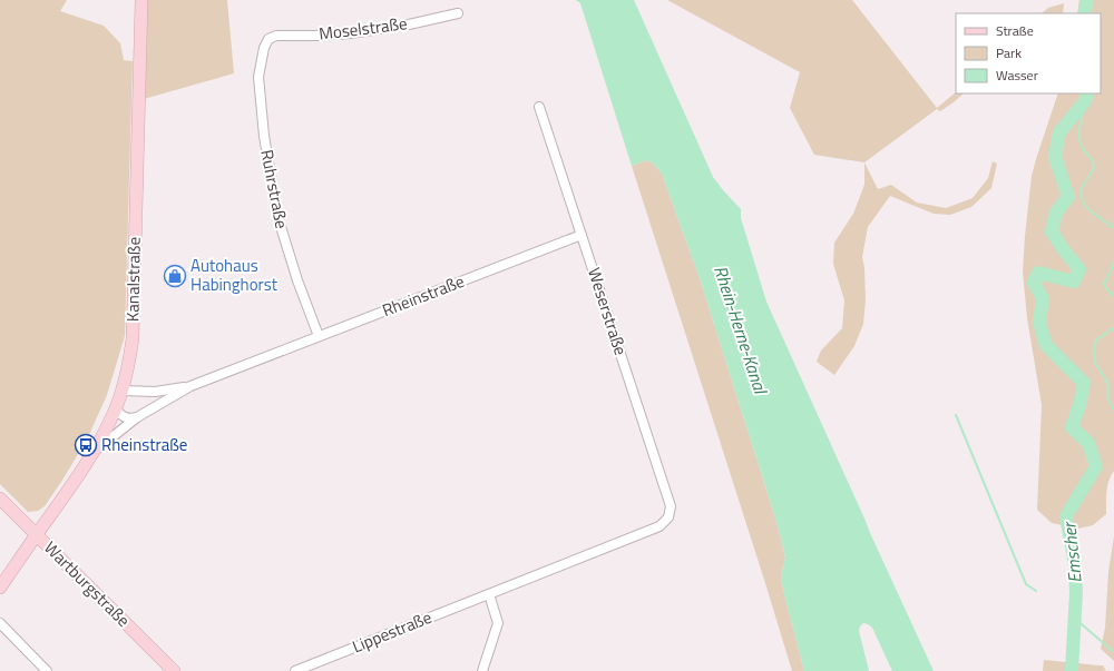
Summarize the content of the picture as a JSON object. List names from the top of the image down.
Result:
{
  "streets": {
    "main road": ["Kanalstraße", "Wartburgstraße"],
    "street": [
      "Moselstraße",
      "Ruhrstraße",
      "Rheinstraße",
      "Weserstraße",
      "Lippestraße"
    ]
  },
  "crossings": [
    ["Moselstraße", "Ruhrstraße"],
    ["Ruhrstraße", "Rheinstraße"],
    ["Kanalstraße", "Rheinstraße"],
    ["Kanalstraße", "Wartburgstraße"],
    ["Rheinstraße", "Weserstraße"],
    ["Weserstraße", "Lippestraße"]
  ],
  "water": ["Rhein-Herne-Kanal", "Emscher"],
  "places": {
    "shop": ["Autohaus Habinghorst"],
    "bus stop": ["Rheinstraße"]
  },
  "legend": ["Straße", "Park", "Wasser"]
}
